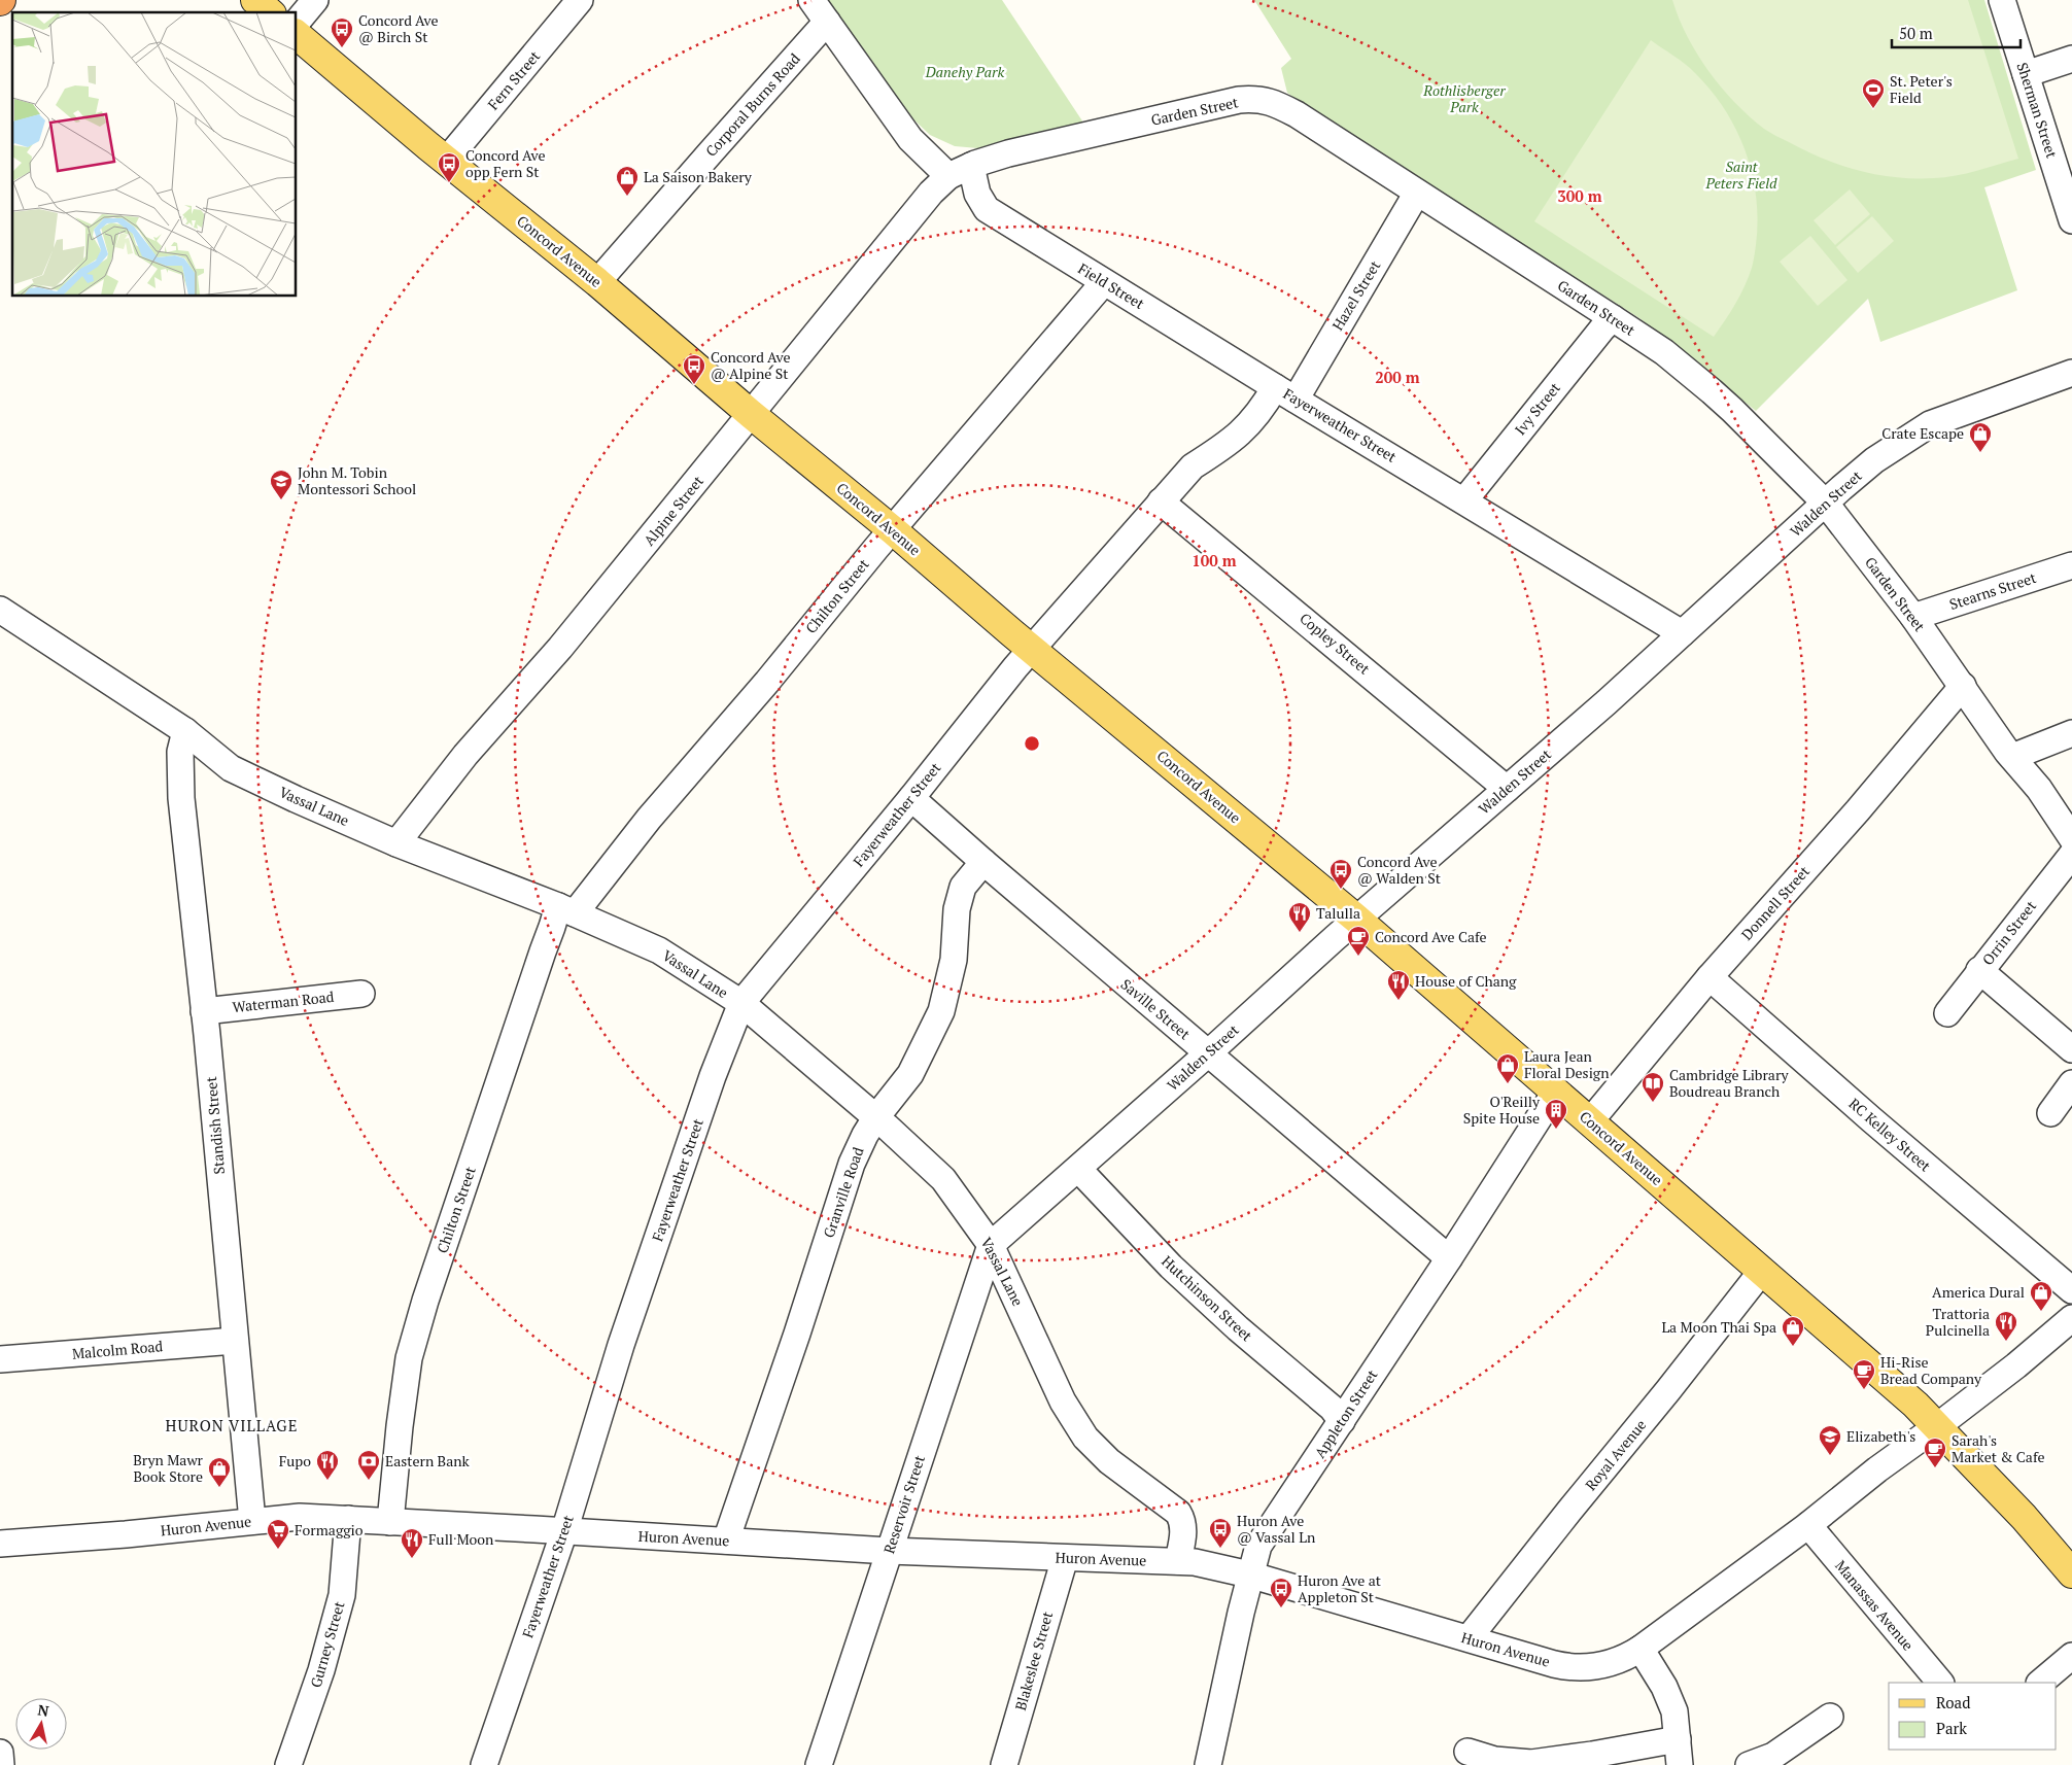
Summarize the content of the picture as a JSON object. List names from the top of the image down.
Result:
{
  "streets": {
    "main road": ["Concord Avenue"],
    "street": [
      "Fern Street",
      "Corporal Burns Road",
      "Sherman Street",
      "Garden Street",
      "Field Street",
      "Hazel Street",
      "Ivy Street",
      "Fayerweather Street",
      "Walden Street",
      "Alpine Street",
      "Stearns Street",
      "Chilton Street",
      "Copley Street",
      "Vassal Lane",
      "Donnell Street",
      "Orrin Street",
      "Waterman Road",
      "Saville Street",
      "Standish Street",
      "RC Kelley Street",
      "Granville Road",
      "Hutchinson Street",
      "Malcolm Road",
      "Appleton Street",
      "Royal Avenue",
      "Reservoir Street",
      "Huron Avenue",
      "Manassas Avenue",
      "Gurney Street",
      "Blakeslee Street"
    ]
  },
  "crossings": [
    ["Fern Street", "Concord Avenue"],
    ["Corporal Burns Road", "Concord Avenue"],
    ["Garden Street", "Field Street"],
    ["Garden Street", "Hazel Street"],
    ["Garden Street", "Ivy Street"],
    ["Garden Street", "Walden Street"],
    ["Garden Street", "Alpine Street"],
    ["Garden Street", "Stearns Street"],
    ["Garden Street", "Donnell Street"],
    ["Concord Avenue", "Fayerweather Street"],
    ["Concord Avenue", "Walden Street"],
    ["Concord Avenue", "Alpine Street"],
    ["Concord Avenue", "Chilton Street"],
    ["Concord Avenue", "Donnell Street"],
    ["Concord Avenue", "Appleton Street"],
    ["Concord Avenue", "Royal Avenue"],
    ["Concord Avenue", "Huron Avenue"],
    ["Field Street", "Hazel Street"],
    ["Field Street", "Fayerweather Street"],
    ["Field Street", "Alpine Street"],
    ["Field Street", "Chilton Street"],
    ["Hazel Street", "Fayerweather Street"],
    ["Ivy Street", "Fayerweather Street"],
    ["Fayerweather Street", "Walden Street"],
    ["Fayerweather Street", "Copley Street"],
    ["Fayerweather Street", "Vassal Lane"],
    ["Fayerweather Street", "Saville Street"],
    ["Fayerweather Street", "Huron Avenue"],
    ["Walden Street", "Copley Street"],
    ["Walden Street", "Vassal Lane"],
    ["Walden Street", "Saville Street"],
    ["Walden Street", "Hutchinson Street"],
    ["Walden Street", "Reservoir Street"],
    ["Alpine Street", "Vassal Lane"],
    ["Chilton Street", "Vassal Lane"],
    ["Chilton Street", "Huron Avenue"],
    ["Vassal Lane", "Standish Street"],
    ["Vassal Lane", "Granville Road"],
    ["Vassal Lane", "Reservoir Street"],
    ["Vassal Lane", "Huron Avenue"],
    ["Donnell Street", "RC Kelley Street"],
    ["Waterman Road", "Standish Street"],
    ["Saville Street", "Granville Road"],
    ["Saville Street", "Appleton Street"],
    ["Standish Street", "Malcolm Road"],
    ["Standish Street", "Huron Avenue"],
    ["Granville Road", "Huron Avenue"],
    ["Hutchinson Street", "Appleton Street"],
    ["Appleton Street", "Huron Avenue"],
    ["Royal Avenue", "Huron Avenue"],
    ["Reservoir Street", "Huron Avenue"],
    ["Huron Avenue", "Manassas Avenue"],
    ["Huron Avenue", "Gurney Street"],
    ["Huron Avenue", "Blakeslee Street"]
  ],
  "districts": ["HURON VILLAGE"],
  "parks": ["Danehy Park", "Rothlisberger Park", "Saint Peters Field"],
  "places": {
    "bus stop": [
      "Concord Ave @ Birch St",
      "Concord Ave opp Fern St",
      "Concord Ave @ Alpine St",
      "Concord Ave @ Walden St",
      "Huron Ave @ Vassal Ln",
      "Huron Ave at Appleton St"
    ],
    "sports": ["St. Peter's Field"],
    "shop": [
      "La Saison Bakery",
      "Crate Escape",
      "Laura Jean Floral Design",
      "America Dural",
      "La Moon Thai Spa",
      "Bryn Mawr Book Store"
    ],
    "school or university": ["John M. Tobin Montessori School", "Elizabeth's"],
    "restaurant": [
      "Talulla",
      "House of Chang",
      "Trattoria Pulcinella",
      "Fupo",
      "Full Moon"
    ],
    "cafe": ["Concord Ave Cafe", "Hi-Rise Bread Company", "Sarah's Market & Cafe"],
    "library": ["Cambridge Library Boudreau Branch"],
    "building": ["O'Reilly Spite House"],
    "bank": ["Eastern Bank"],
    "supermarket": ["Formaggio"]
  },
  "legend": ["Road", "Park"],
  "scale_bar": "50 m",
  "north": "top",
  "rings": ["300 m", "200 m", "100 m"]
}
